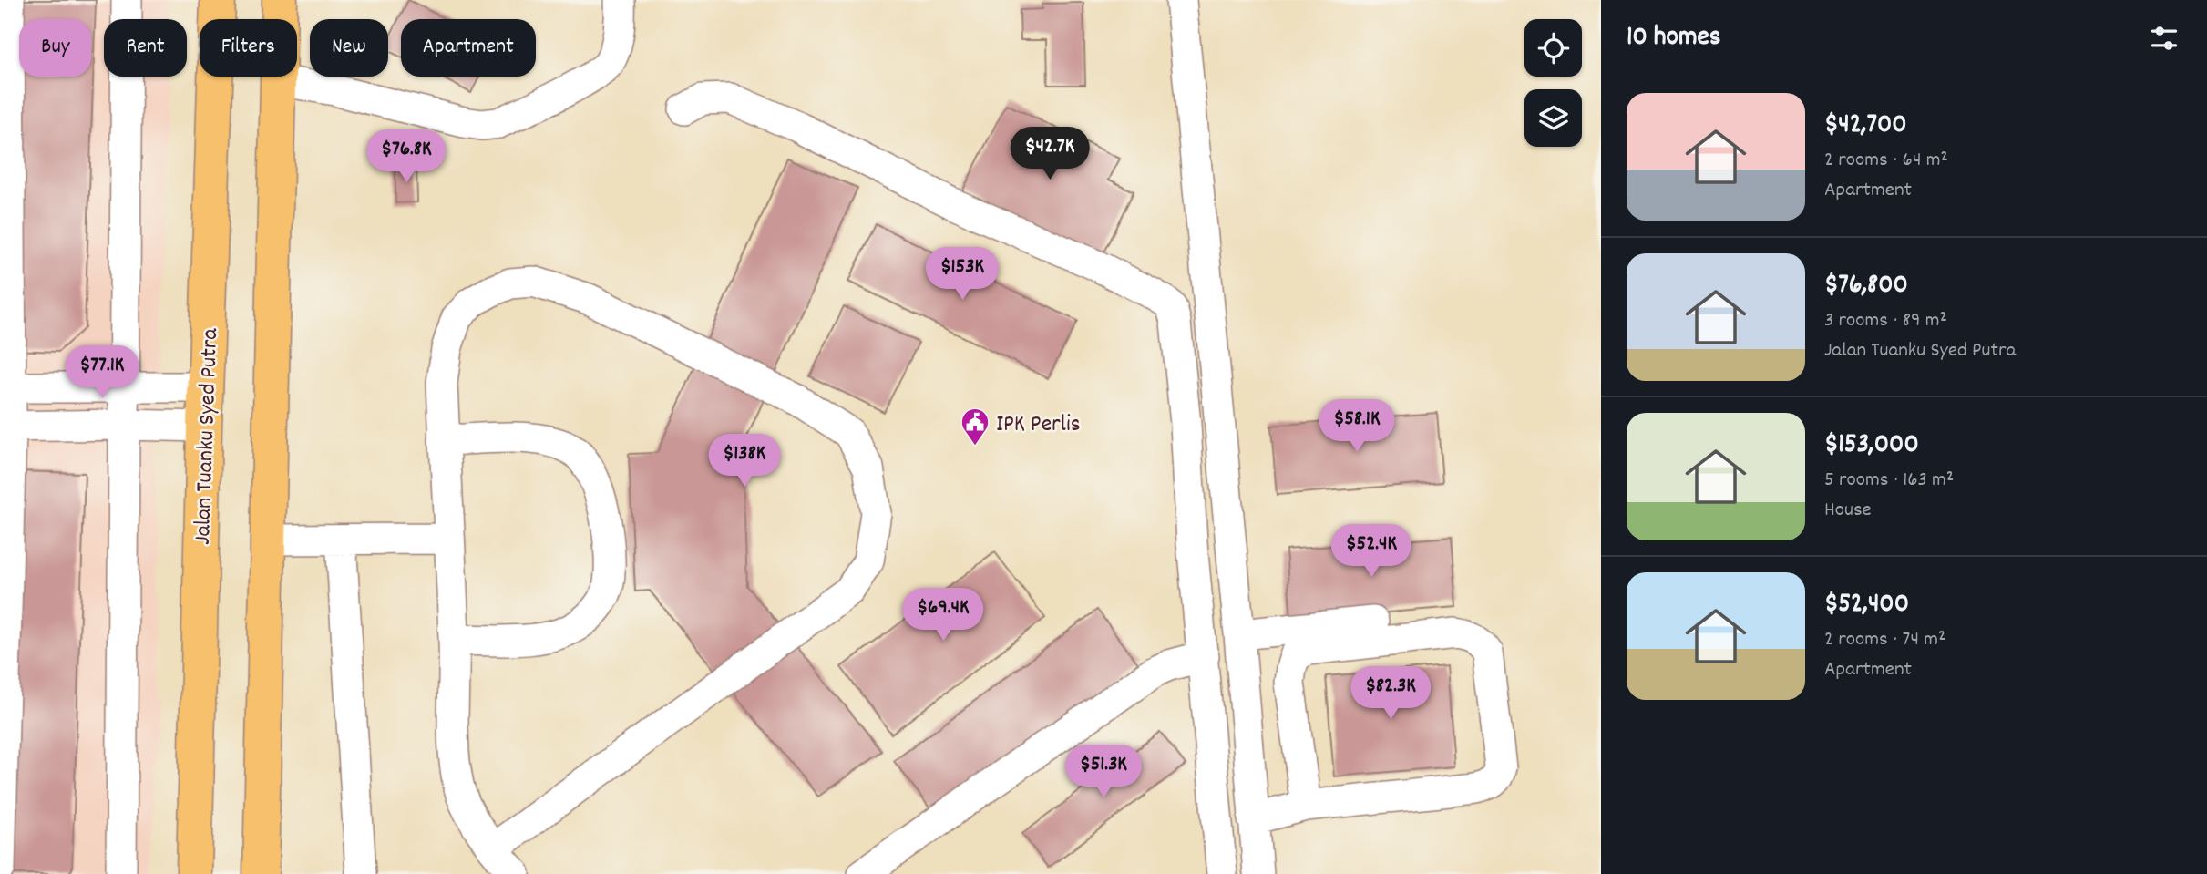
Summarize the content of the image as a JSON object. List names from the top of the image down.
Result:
{
  "streets": {
    "main road": ["Jalan Tuanku Syed Putra"]
  },
  "places": {
    "public building": ["IPK Perlis"]
  },
  "page": {
    "heading": "10 homes",
    "chip": [
      "Buy",
      "Rent",
      "Filters",
      "New",
      "Apartment"
    ],
    "list": [
      {
        "name": "$42,700",
        "note": "2 rooms · 64 m² · Apartment"
      },
      {
        "name": "$76,800",
        "note": "3 rooms · 89 m² · Jalan Tuanku Syed Putra"
      },
      {
        "name": "$153,000",
        "note": "5 rooms · 163 m² · House"
      },
      {
        "name": "$52,400",
        "note": "2 rooms · 74 m² · Apartment"
      }
    ],
    "price": [
      "$42.7K",
      "$76.8K",
      "$153K",
      "$77.1K",
      "$58.1K",
      "$138K",
      "$52.4K",
      "$69.4K",
      "$82.3K",
      "$51.3K"
    ]
  }
}
